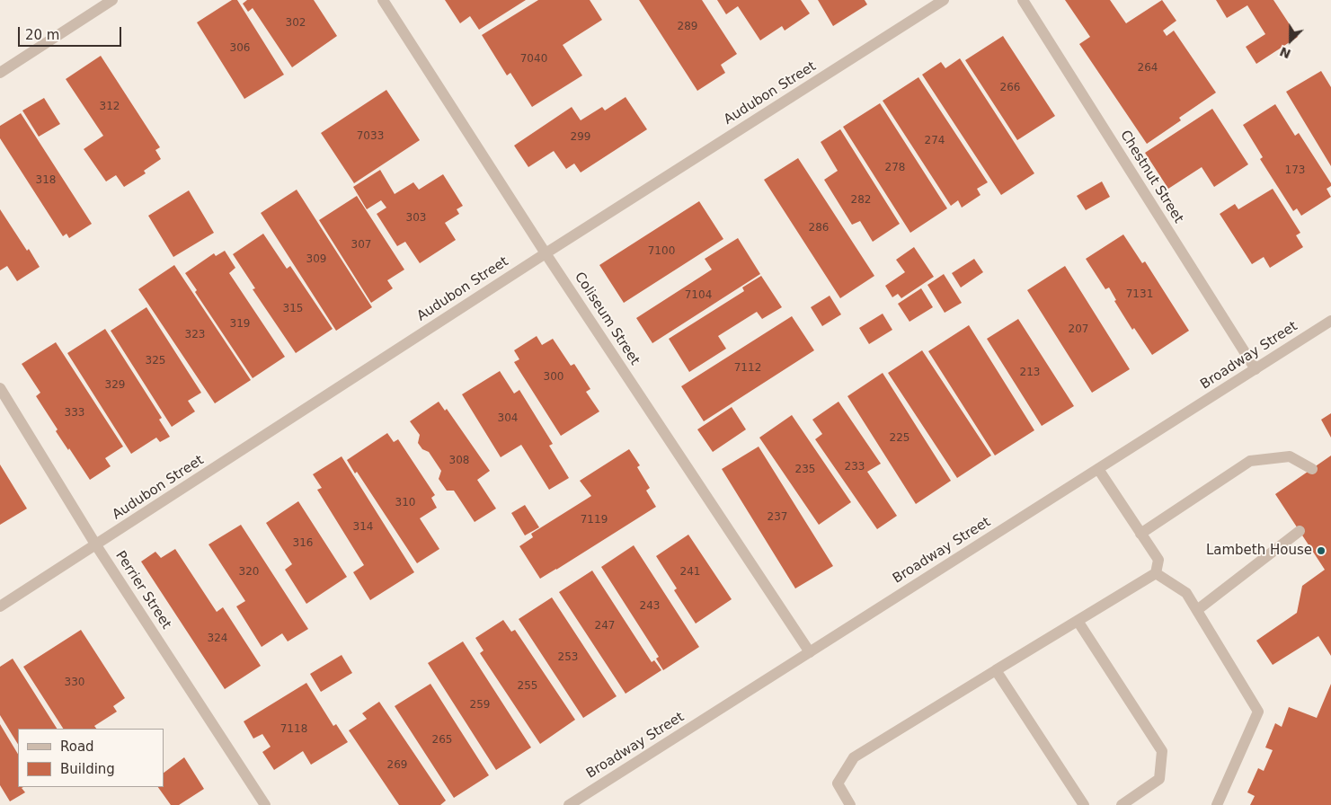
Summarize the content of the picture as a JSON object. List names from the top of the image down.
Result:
{
  "streets": {
    "street": [
      "Audubon Street",
      "Chestnut Street",
      "Coliseum Street",
      "Broadway Street",
      "Perrier Street"
    ]
  },
  "crossings": [
    ["Audubon Street", "Coliseum Street"],
    ["Audubon Street", "Perrier Street"],
    ["Chestnut Street", "Broadway Street"],
    ["Coliseum Street", "Broadway Street"]
  ],
  "places": ["Lambeth House"],
  "house_numbers": [
    "302",
    "289",
    "306",
    "7040",
    "264",
    "266",
    "312",
    "7033",
    "299",
    "274",
    "278",
    "173",
    "318",
    "282",
    "303",
    "286",
    "307",
    "7100",
    "309",
    "7131",
    "7104",
    "315",
    "319",
    "207",
    "323",
    "325",
    "7112",
    "213",
    "300",
    "329",
    "333",
    "304",
    "225",
    "308",
    "233",
    "235",
    "310",
    "237",
    "7119",
    "314",
    "316",
    "320",
    "241",
    "243",
    "247",
    "324",
    "253",
    "330",
    "255",
    "259",
    "7118",
    "265",
    "269"
  ],
  "legend": ["Road", "Building"],
  "scale_bar": "20 m",
  "north": "bottom left"
}
